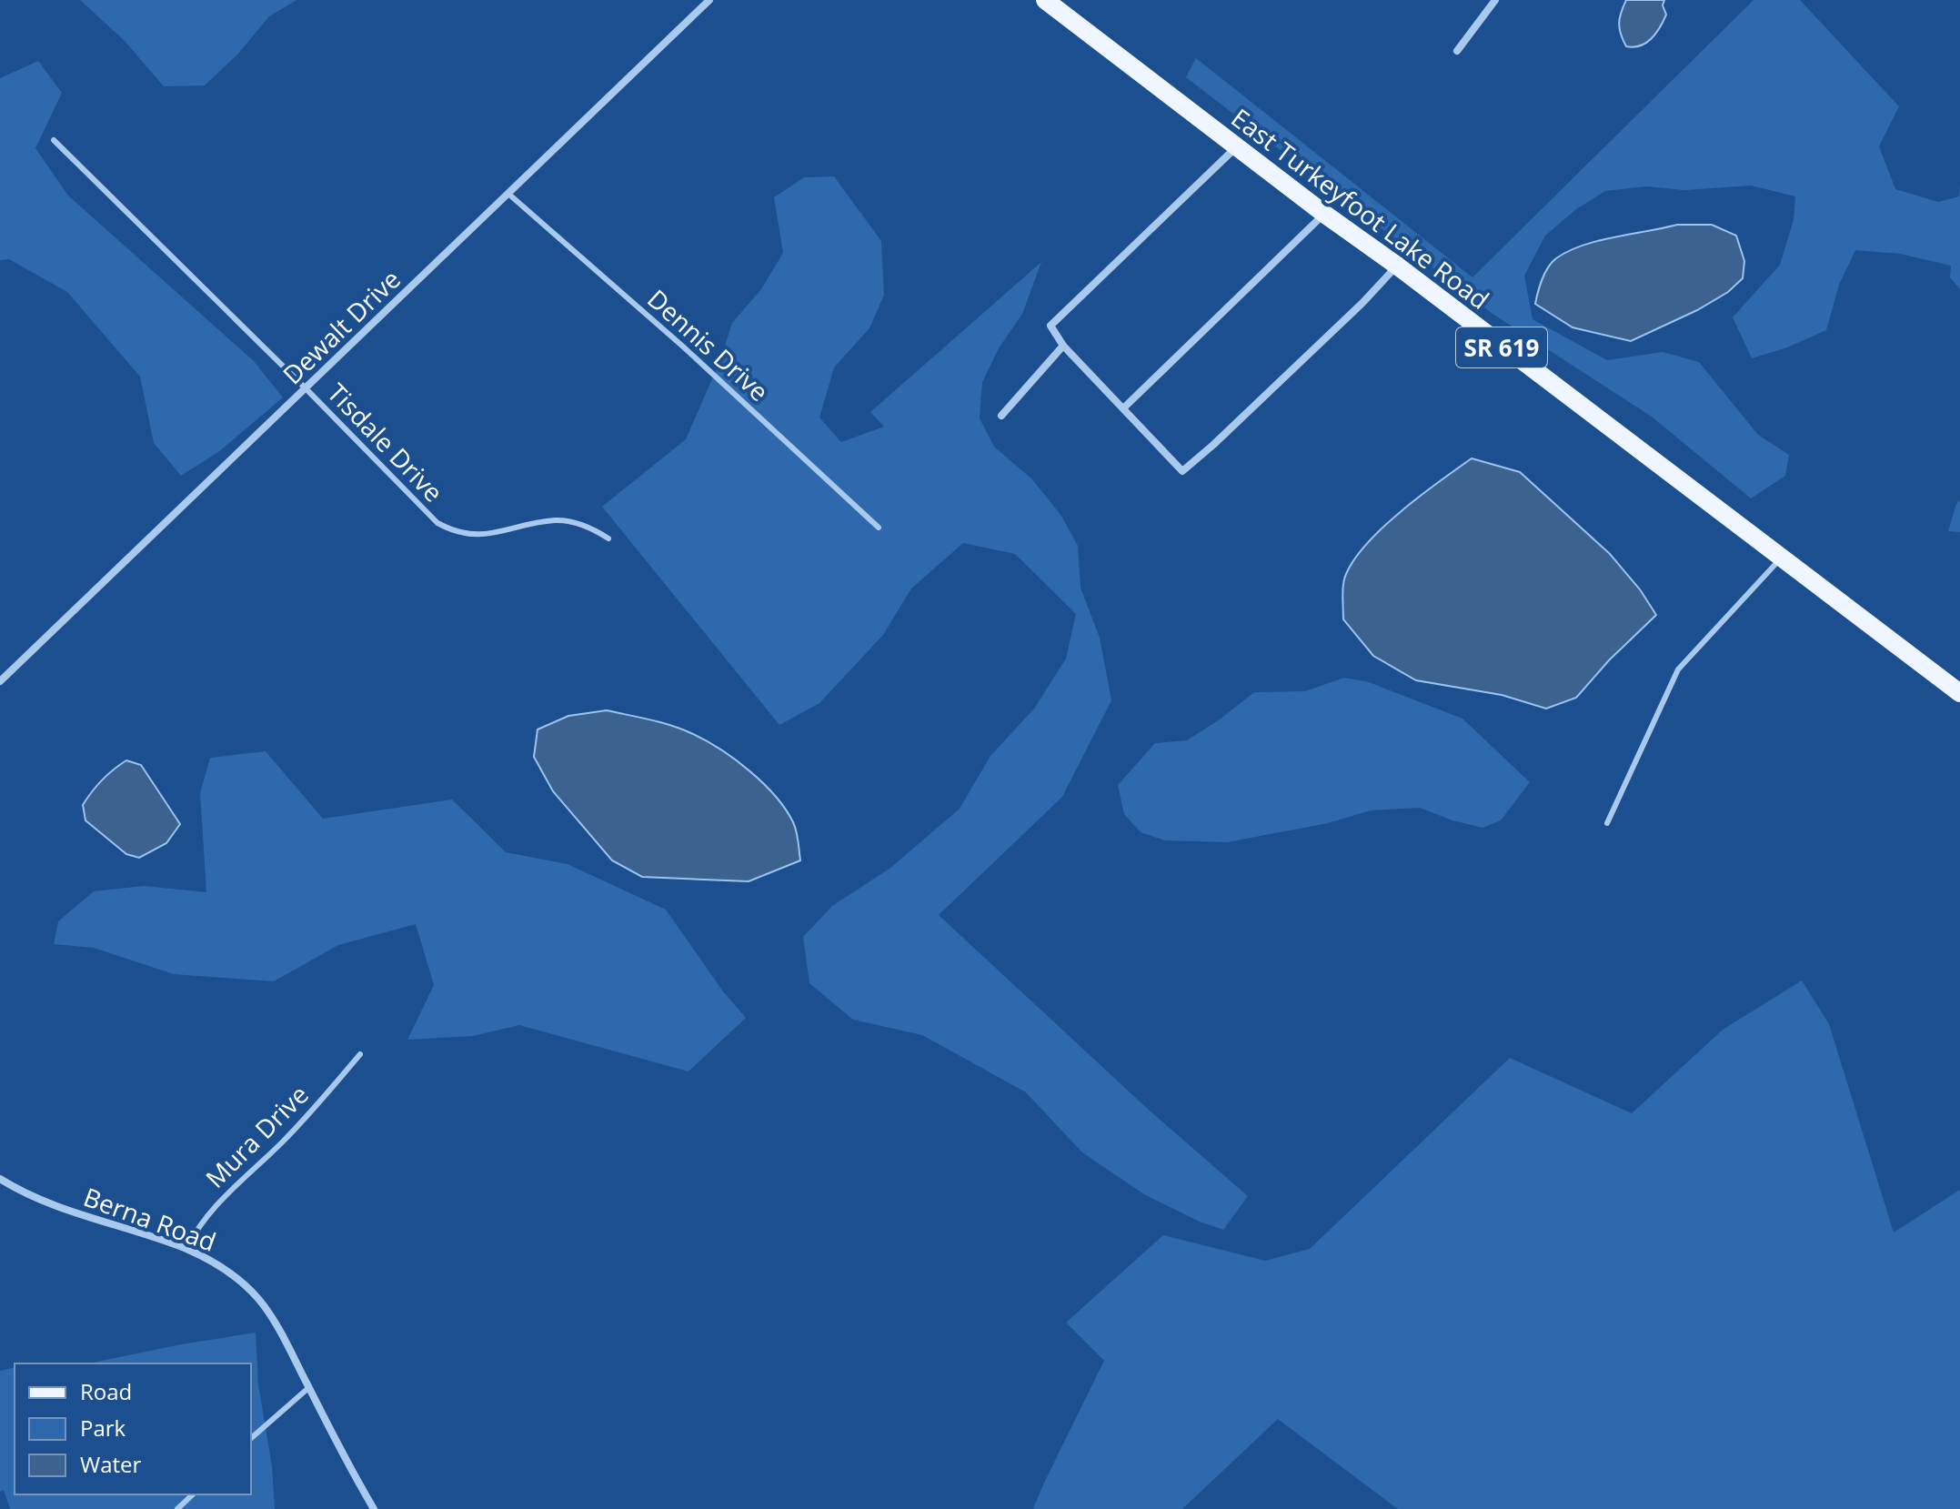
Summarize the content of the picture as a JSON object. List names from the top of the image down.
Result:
{
  "streets": {
    "main road": ["East Turkeyfoot Lake Road", "SR 619"],
    "street": ["Dewalt Drive", "Berna Road"],
    "lane": ["Dennis Drive", "Tisdale Drive", "Mura Drive"]
  },
  "crossings": [
    ["Dewalt Drive", "Dennis Drive"],
    ["Dewalt Drive", "Tisdale Drive"],
    ["Mura Drive", "Berna Road"]
  ],
  "legend": ["Road", "Park", "Water"]
}
